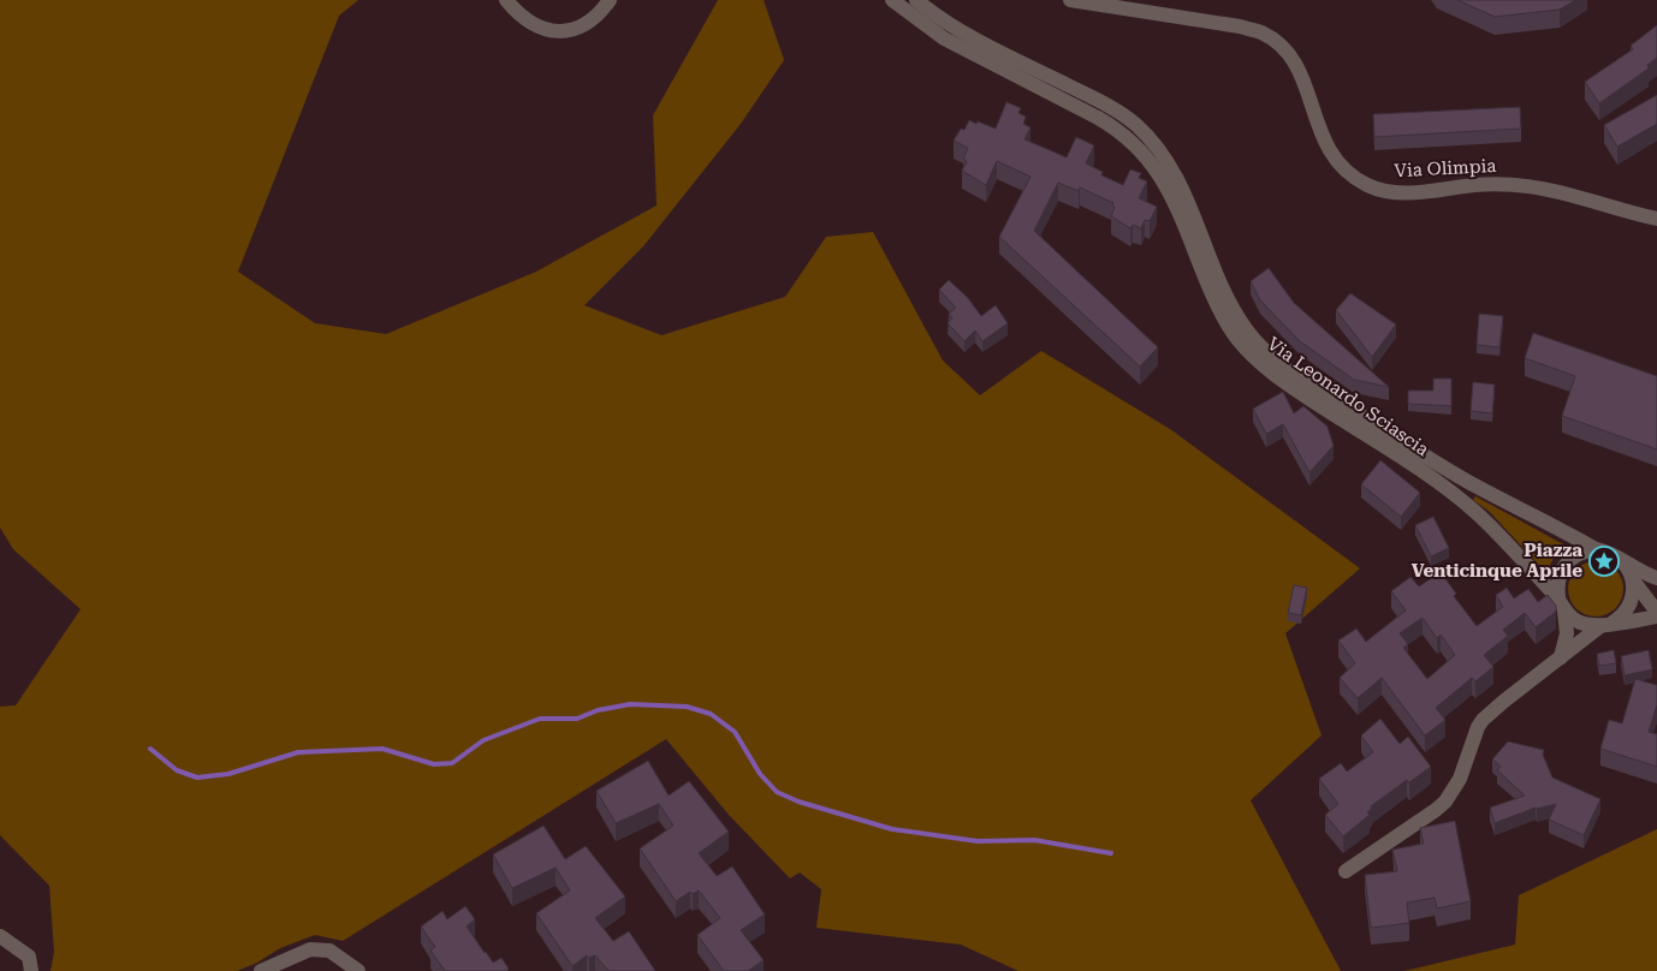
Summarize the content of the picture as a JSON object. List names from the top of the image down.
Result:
{
  "streets": {
    "street": ["Via Olimpia", "Via Leonardo Sciascia"]
  },
  "places": {
    "place": ["Piazza Venticinque Aprile"]
  }
}
